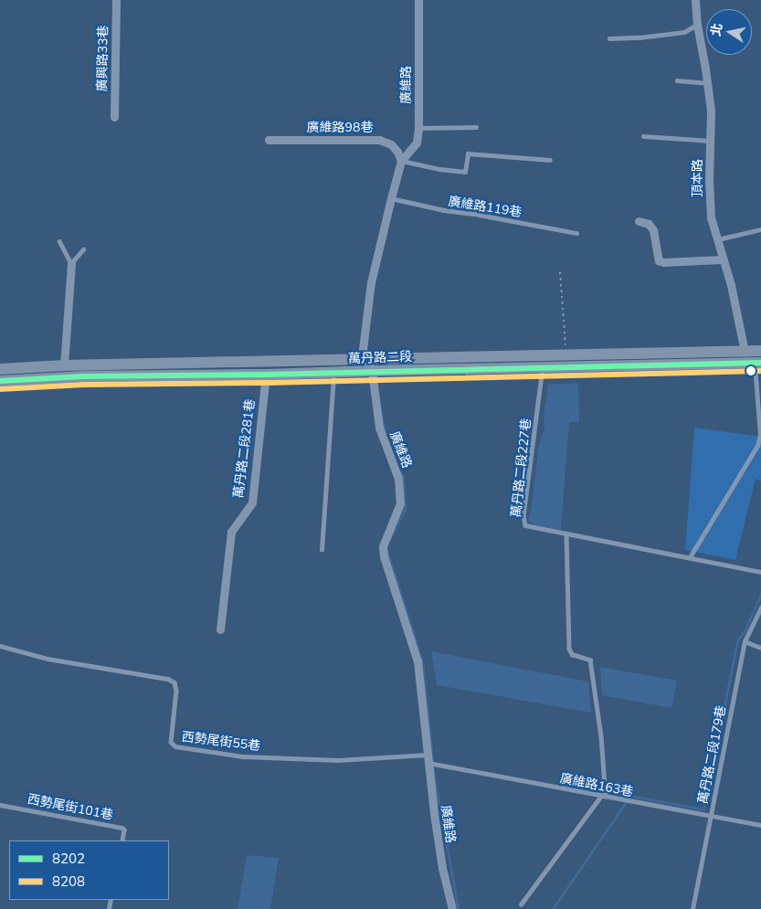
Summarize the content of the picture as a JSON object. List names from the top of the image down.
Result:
{
  "streets": {
    "main road": ["萬丹路二段"],
    "street": [
      "廣興路33巷",
      "廣維路",
      "廣維路98巷",
      "頂本路",
      "萬丹路二段281巷"
    ],
    "lane": [
      "廣維路119巷",
      "萬丹路二段227巷",
      "西勢尾街55巷",
      "萬丹路二段179巷",
      "廣維路163巷",
      "西勢尾街101巷"
    ]
  },
  "crossings": [
    ["廣維路", "廣維路98巷"],
    ["廣維路", "廣維路119巷"],
    ["廣維路", "萬丹路二段"],
    ["廣維路", "西勢尾街55巷"],
    ["廣維路", "廣維路163巷"],
    ["頂本路", "萬丹路二段"],
    ["萬丹路二段", "萬丹路二段281巷"],
    ["萬丹路二段", "萬丹路二段227巷"],
    ["西勢尾街55巷", "廣維路163巷"],
    ["萬丹路二段179巷", "廣維路163巷"]
  ],
  "lines": ["transit line 8202", "transit line 8208"],
  "legend": ["8202", "8208"],
  "north": "left"
}
